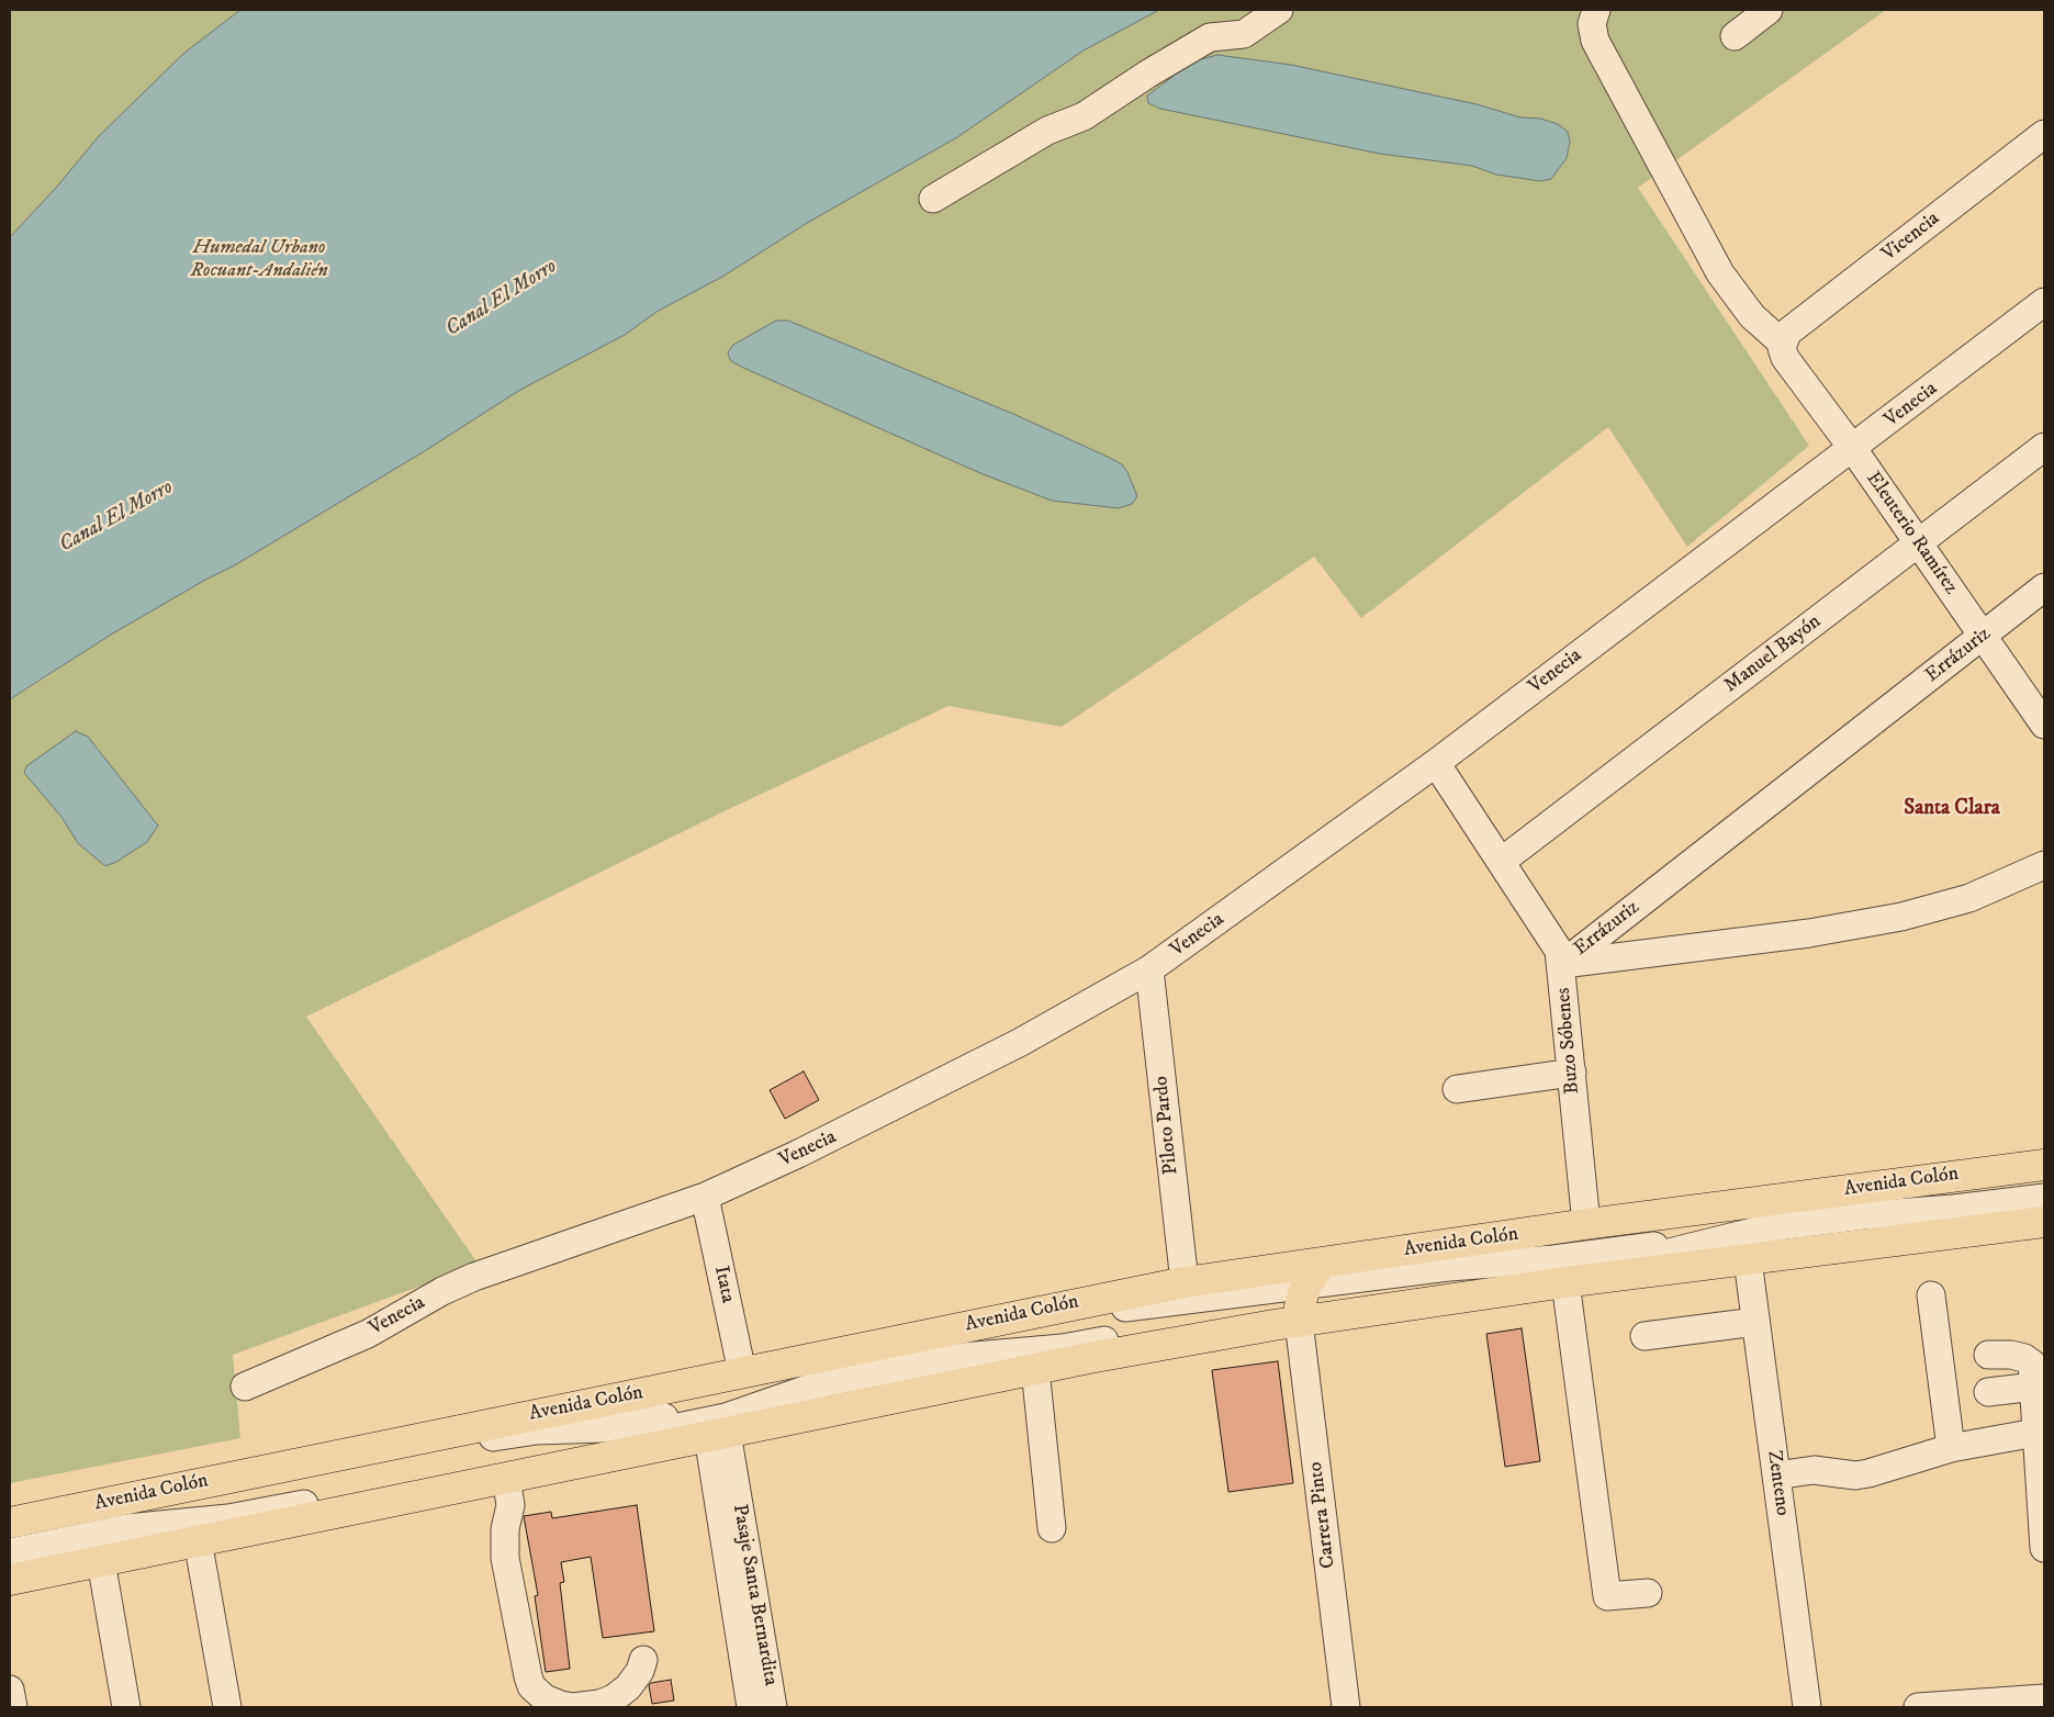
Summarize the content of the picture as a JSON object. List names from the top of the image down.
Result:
{
  "streets": {
    "main road": ["Avenida Colón"],
    "street": [
      "Vicencia",
      "Venecia",
      "Eleuterio Ramírez",
      "Manuel Bayón",
      "Errázuriz",
      "Buzo Sóbenes",
      "Piloto Pardo",
      "Itata",
      "Zenteno",
      "Carrera Pinto",
      "Pasaje Santa Bernardita"
    ]
  },
  "crossings": [
    ["Vicencia", "Eleuterio Ramírez"],
    ["Venecia", "Eleuterio Ramírez"],
    ["Venecia", "Buzo Sóbenes"],
    ["Venecia", "Piloto Pardo"],
    ["Venecia", "Itata"],
    ["Eleuterio Ramírez", "Manuel Bayón"],
    ["Eleuterio Ramírez", "Errázuriz"],
    ["Manuel Bayón", "Buzo Sóbenes"],
    ["Errázuriz", "Buzo Sóbenes"],
    ["Buzo Sóbenes", "Avenida Colón"],
    ["Piloto Pardo", "Avenida Colón"],
    ["Avenida Colón", "Itata"]
  ],
  "districts": ["Santa Clara"],
  "water": ["Canal El Morro"],
  "parks": ["Humedal Urbano Rocuant-Andalién"]
}
